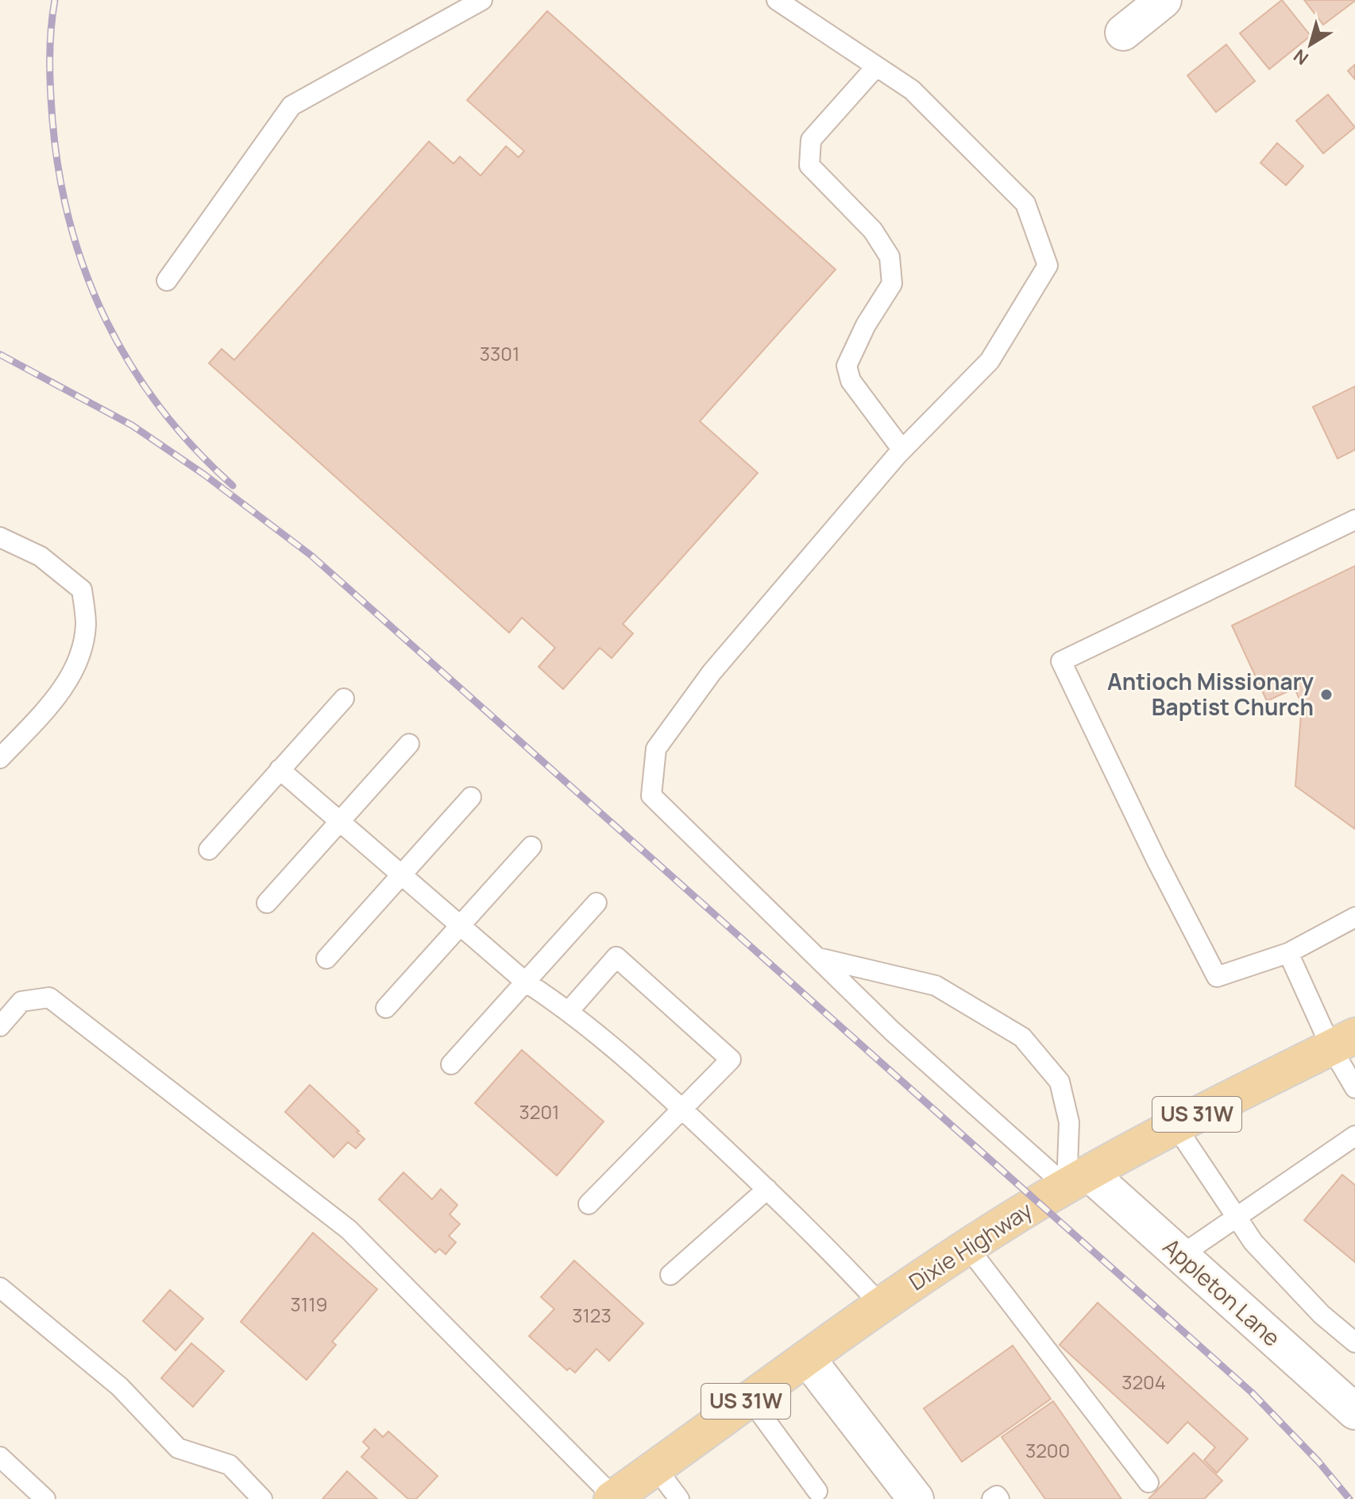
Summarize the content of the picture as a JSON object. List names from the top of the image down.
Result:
{
  "streets": {
    "main road": ["US 31W", "Dixie Highway"],
    "street": ["Appleton Lane"]
  },
  "crossings": [
    ["Dixie Highway", "Appleton Lane"]
  ],
  "places": ["Antioch Missionary Baptist Church"],
  "house_numbers": [
    "3301",
    "3201",
    "3119",
    "3123",
    "3204",
    "3200"
  ],
  "north": "bottom left"
}
